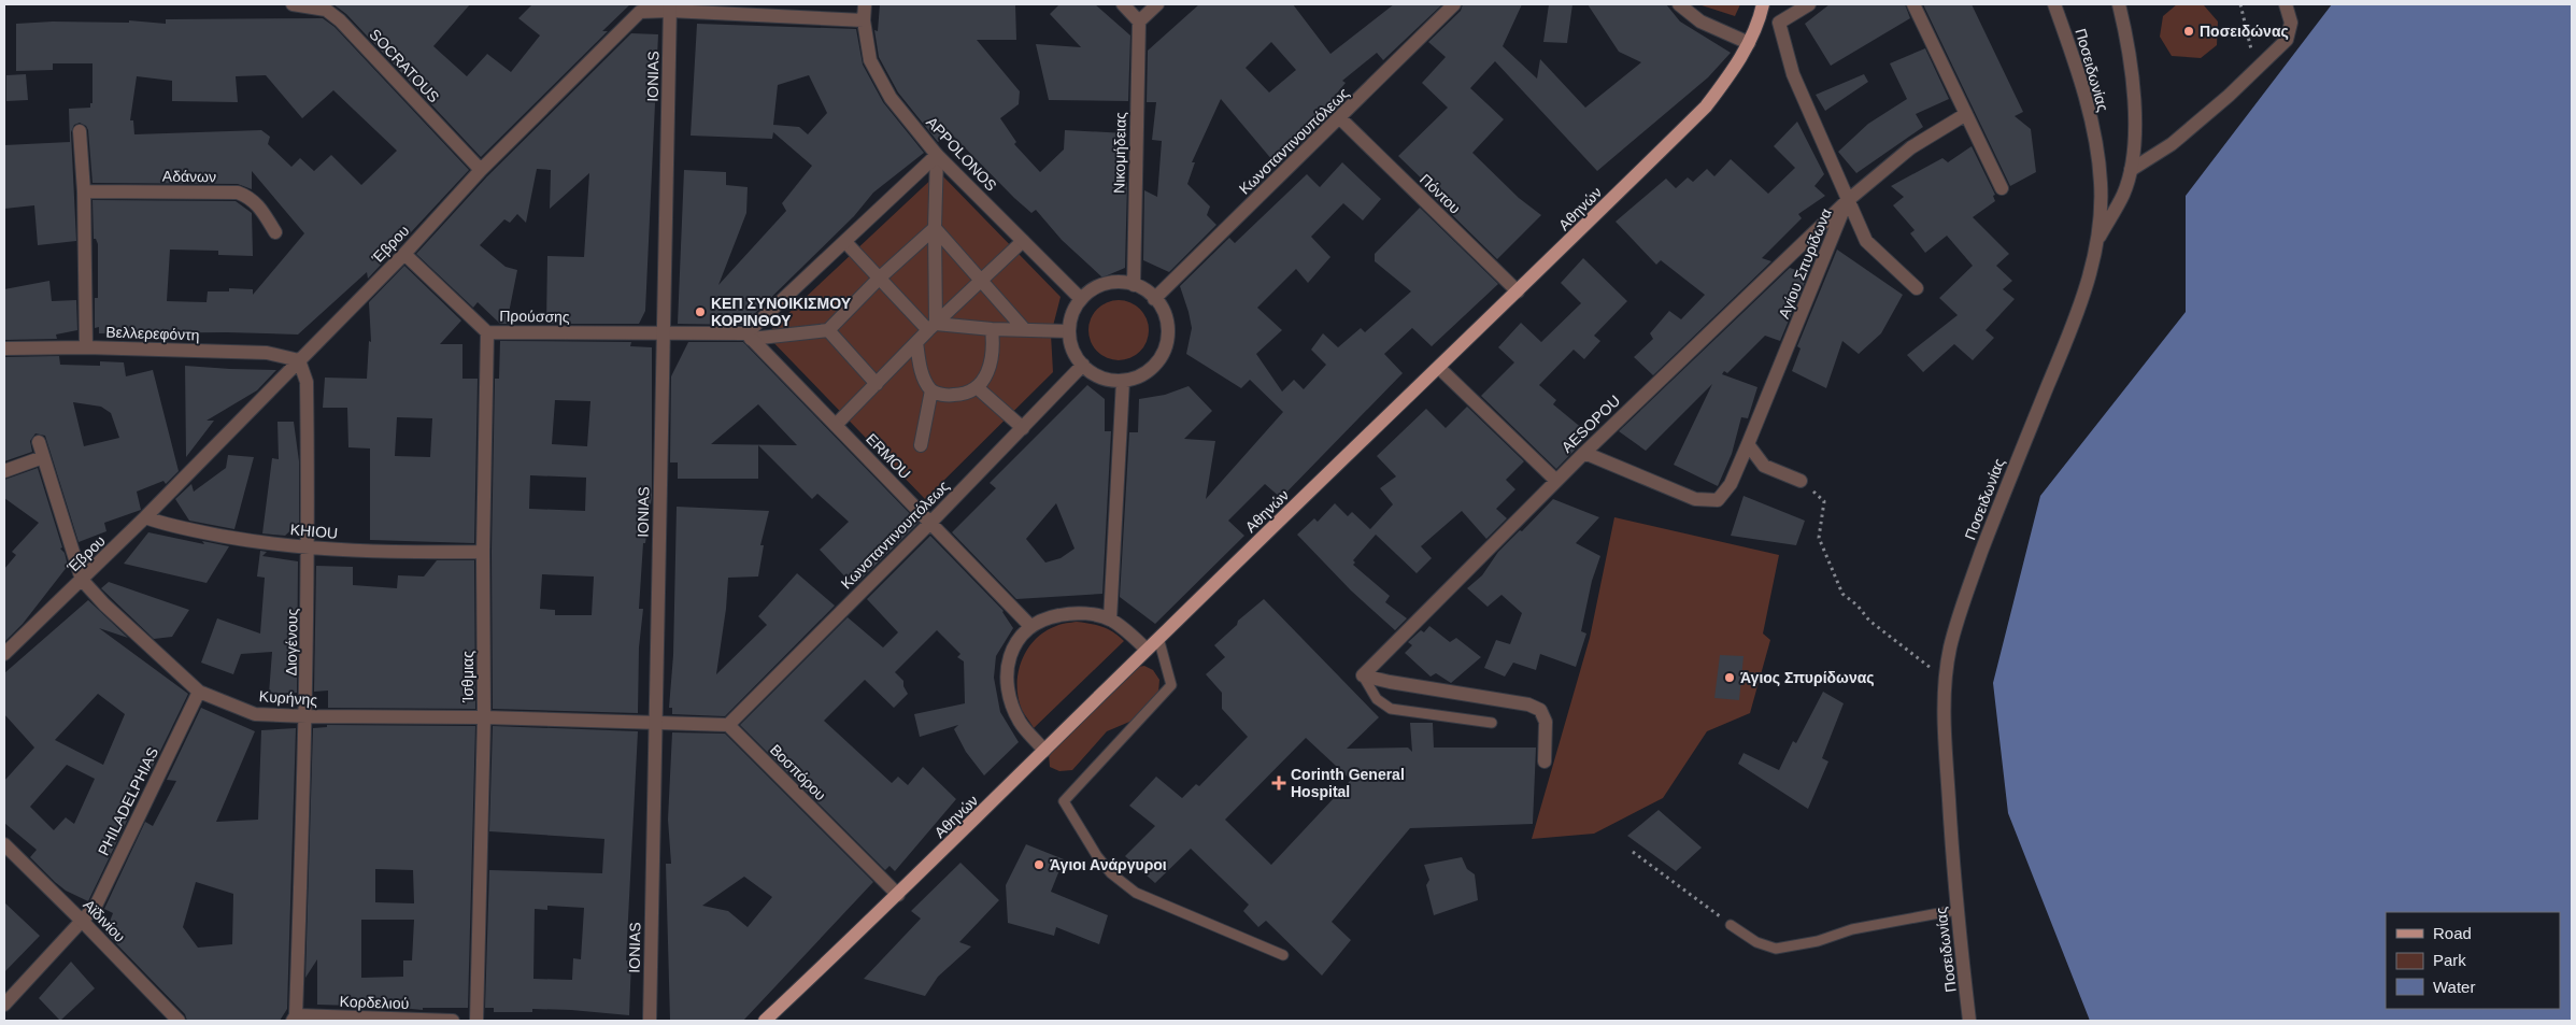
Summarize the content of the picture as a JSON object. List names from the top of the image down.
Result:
{
  "streets": {
    "main road": ["Αθηνών"],
    "street": [
      "SOCRATOUS",
      "Ποσειδωνίας",
      "IONIAS",
      "Κωνσταντινουπόλεως",
      "Νικομήδειας",
      "APPOLONOS",
      "Αδάνων",
      "Πόντου",
      "Έβρου",
      "Αγίου Σπυρίδωνα",
      "Προύσσης",
      "Βελλερεφόντη",
      "AESOPOU",
      "ERMOU",
      "KHIOU",
      "Διογένους",
      "Ίσθμιας",
      "Κυρήνης",
      "Βοσπόρου",
      "PHILADELPHIAS",
      "Αϊδινίου",
      "Κορδελιού"
    ]
  },
  "crossings": [
    ["SOCRATOUS", "Έβρου"],
    ["IONIAS", "Έβρου"],
    ["IONIAS", "Προύσσης"],
    ["IONIAS", "Κυρήνης"],
    ["Κωνσταντινουπόλεως", "Νικομήδειας"],
    ["Κωνσταντινουπόλεως", "APPOLONOS"],
    ["Κωνσταντινουπόλεως", "Πόντου"],
    ["Κωνσταντινουπόλεως", "ERMOU"],
    ["Κωνσταντινουπόλεως", "Βοσπόρου"],
    ["Νικομήδειας", "APPOLONOS"],
    ["APPOLONOS", "Έβρου"],
    ["Πόντου", "Αθηνών"],
    ["Αθηνών", "Βοσπόρου"],
    ["Έβρου", "Προύσσης"],
    ["Έβρου", "Βελλερεφόντη"],
    ["Έβρου", "KHIOU"],
    ["Έβρου", "Διογένους"],
    ["Έβρου", "Κυρήνης"],
    ["Αγίου Σπυρίδωνα", "AESOPOU"],
    ["Προύσσης", "ERMOU"],
    ["Προύσσης", "Ίσθμιας"],
    ["Βελλερεφόντη", "Διογένους"],
    ["KHIOU", "Διογένους"],
    ["KHIOU", "Ίσθμιας"],
    ["Διογένους", "Κυρήνης"],
    ["Διογένους", "Κορδελιού"],
    ["Ίσθμιας", "Κυρήνης"],
    ["Κυρήνης", "PHILADELPHIAS"],
    ["PHILADELPHIAS", "Αϊδινίου"]
  ],
  "places": {
    "other": [
      "Ποσειδώνας",
      "ΚΕΠ ΣΥΝΟΙΚΙΣΜΟΥ ΚΟΡΙΝΘΟΥ",
      "Άγιος Σπυρίδωνας",
      "Άγιοι Ανάργυροι"
    ],
    "health": ["Corinth General Hospital"]
  },
  "legend": ["Road", "Park", "Water"]
}
